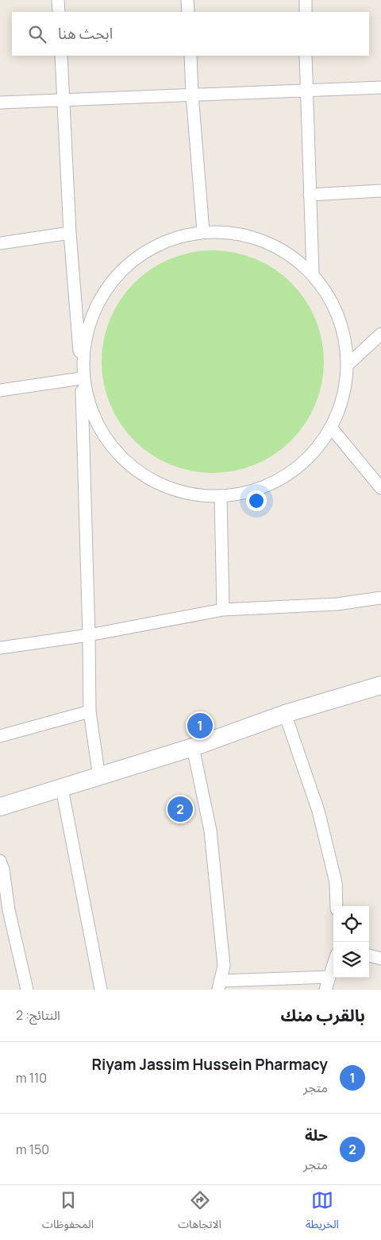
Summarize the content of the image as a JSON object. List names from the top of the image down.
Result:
{
  "page": {
    "search": "ابحث هنا",
    "pins": ["1", "2"],
    "heading": ["بالقرب منك", "النتائج: 2"],
    "list": [
      {
        "mark": "1",
        "name": "Riyam Jassim Hussein Pharmacy",
        "note": "متجر",
        "value": "110 m"
      },
      {
        "mark": "2",
        "name": "حلة",
        "note": "متجر",
        "value": "150 m"
      }
    ],
    "nav": ["الخريطة", "الاتجاهات", "المحفوظات"]
  }
}
